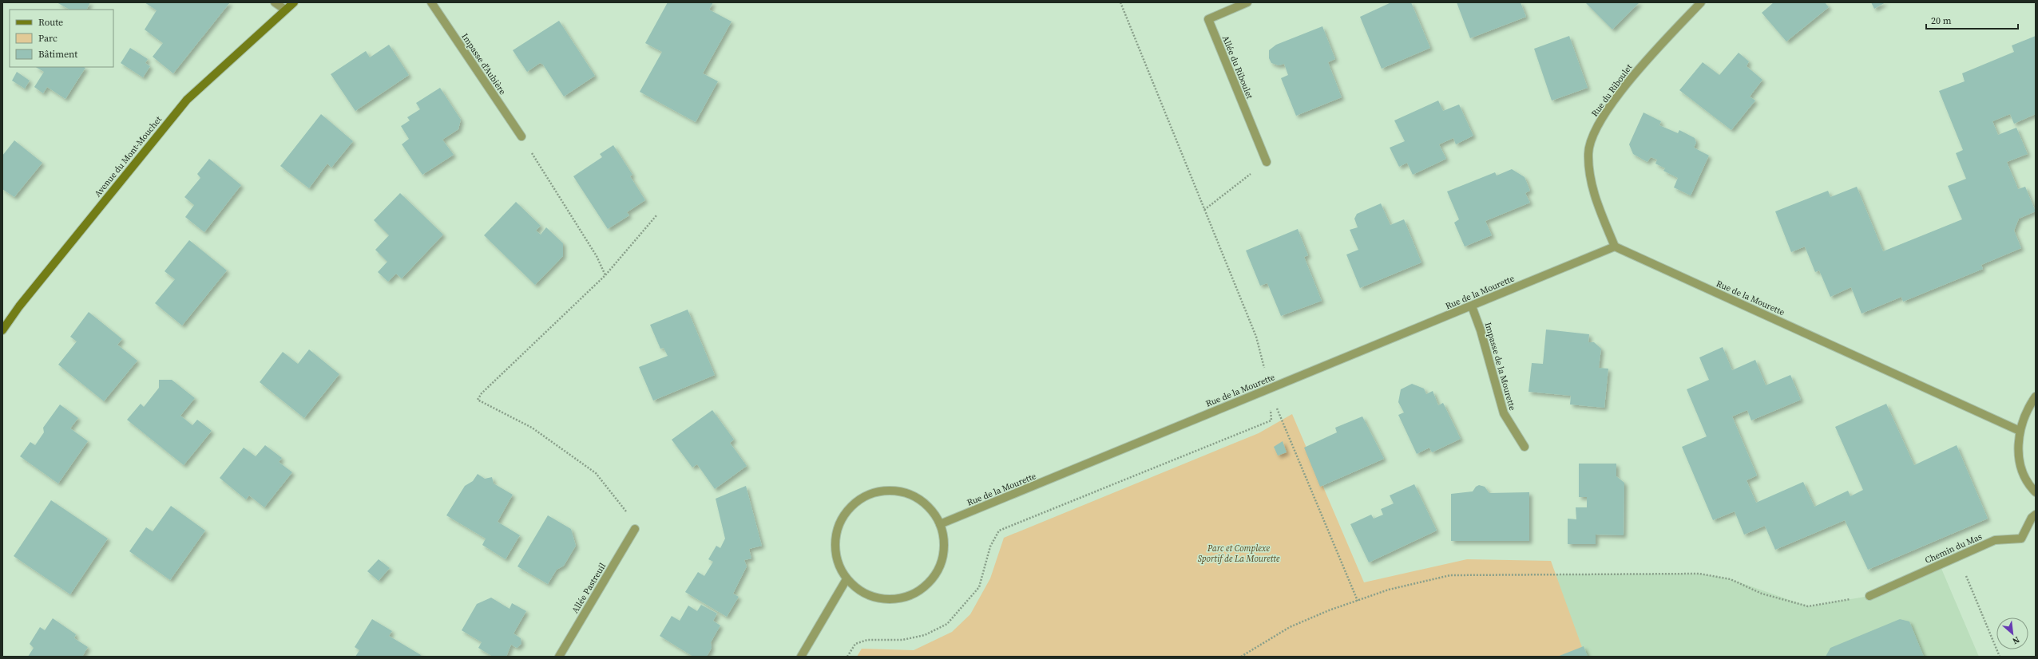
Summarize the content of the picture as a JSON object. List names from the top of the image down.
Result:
{
  "streets": {
    "main road": ["Avenue du Mont-Mouchet"],
    "street": [
      "Impasse d'Aubière",
      "Allée du Riboulet",
      "Rue du Riboulet",
      "Rue de la Mourette",
      "Impasse de la Mourette",
      "Chemin du Mas",
      "Allée Pastreuil"
    ]
  },
  "crossings": [
    ["Rue du Riboulet", "Rue de la Mourette"],
    ["Rue de la Mourette", "Impasse de la Mourette"]
  ],
  "parks": ["Parc et Complexe Sportif de La Mourette"],
  "legend": ["Route", "Parc", "Bâtiment"],
  "scale_bar": "20 m",
  "north": "bottom right"
}
